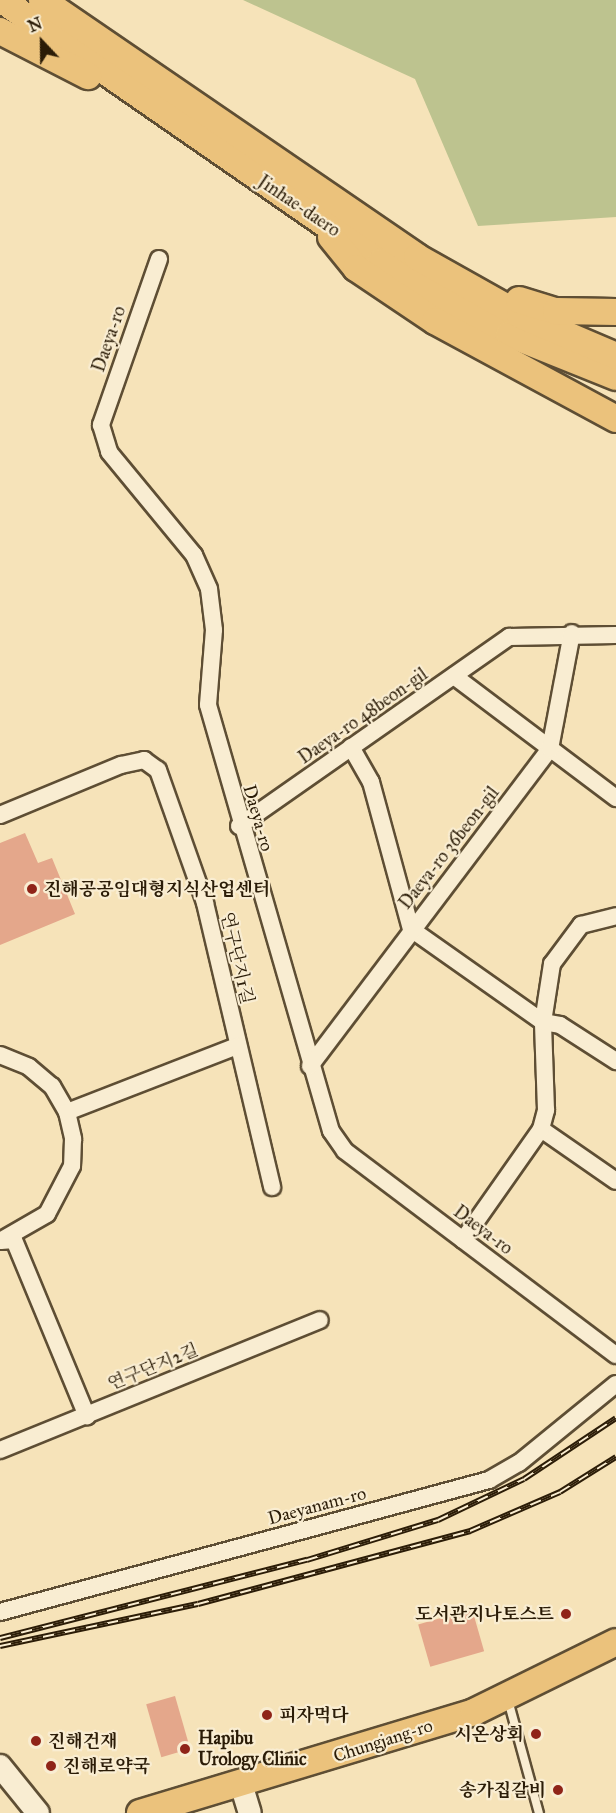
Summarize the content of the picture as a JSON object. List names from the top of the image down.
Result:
{
  "streets": {
    "main road": ["Jinhae-daero", "Chungjang-ro"],
    "street": [
      "Daeya-ro",
      "Daeya-ro 48beon-gil",
      "Daeya-ro 36beon-gil",
      "연구단지1길",
      "연구단지2길",
      "Daeyanam-ro"
    ]
  },
  "crossings": [
    ["Daeya-ro", "Daeya-ro 48beon-gil"],
    ["Daeya-ro", "Daeya-ro 36beon-gil"],
    ["Daeya-ro 48beon-gil", "Daeya-ro 36beon-gil"]
  ],
  "places": [
    "진해공공임대형지식산업센터",
    "도서관지나토스트",
    "피자먹다",
    "시온상회",
    "진해건재",
    "Hapibu Urology Clinic",
    "진해로약국",
    "송가집갈비"
  ],
  "north": "top"
}
